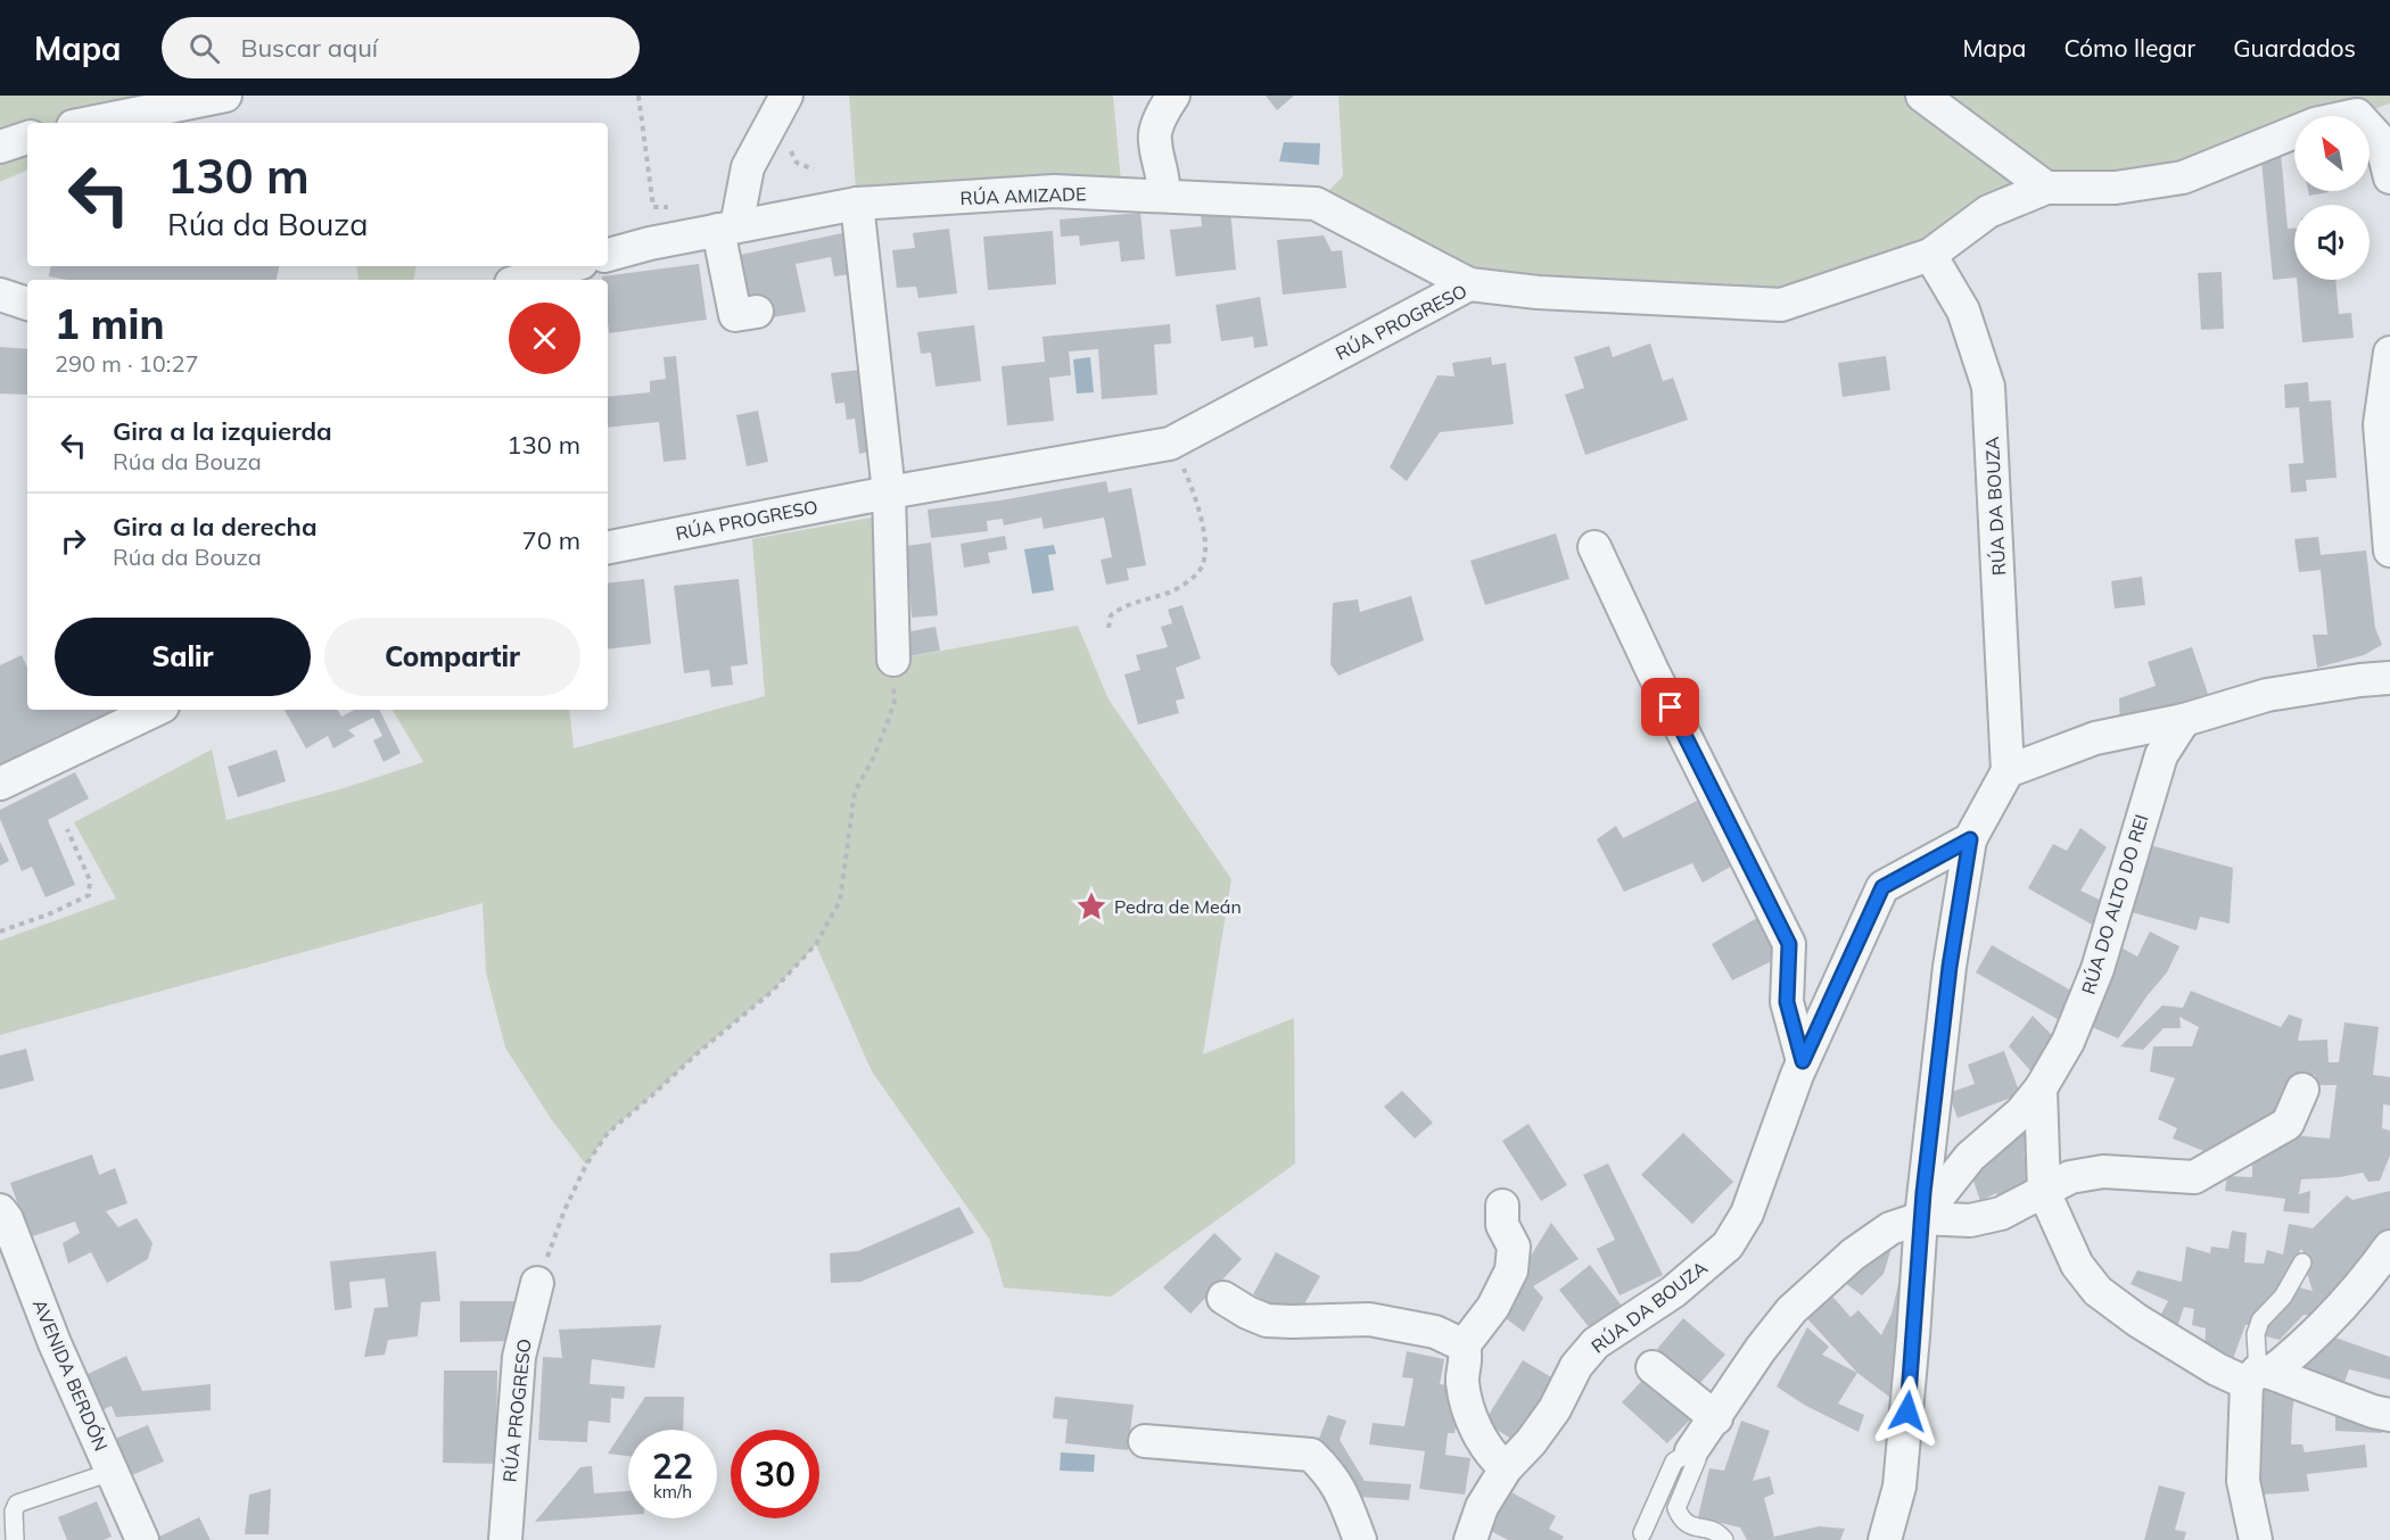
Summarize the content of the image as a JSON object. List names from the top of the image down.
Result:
{
  "streets": {
    "street": [
      "RÚA AMIZADE",
      "RÚA PROGRESO",
      "RÚA DA BOUZA",
      "RÚA DO ALTO DO REI",
      "AVENIDA BERDÓN"
    ]
  },
  "crossings": [
    ["RÚA AMIZADE", "RÚA PROGRESO"],
    ["RÚA PROGRESO", "RÚA DA BOUZA"]
  ],
  "places": {
    "place": ["Pedra de Meán"]
  },
  "north": "top left",
  "page": {
    "header": "Mapa",
    "search": "Buscar aquí",
    "nav": ["Mapa", "Cómo llegar", "Guardados"],
    "turn": ["130 m", "Rúa da Bouza"],
    "heading": ["1 min", "290 m · 10:27"],
    "list": [
      {
        "name": "Gira a la izquierda",
        "note": "Rúa da Bouza",
        "value": "130 m"
      },
      {
        "name": "Gira a la derecha",
        "note": "Rúa da Bouza",
        "value": "70 m"
      }
    ],
    "buttons": ["Salir", "Compartir"],
    "speed": "22 km/h",
    "limit": "30"
  }
}
